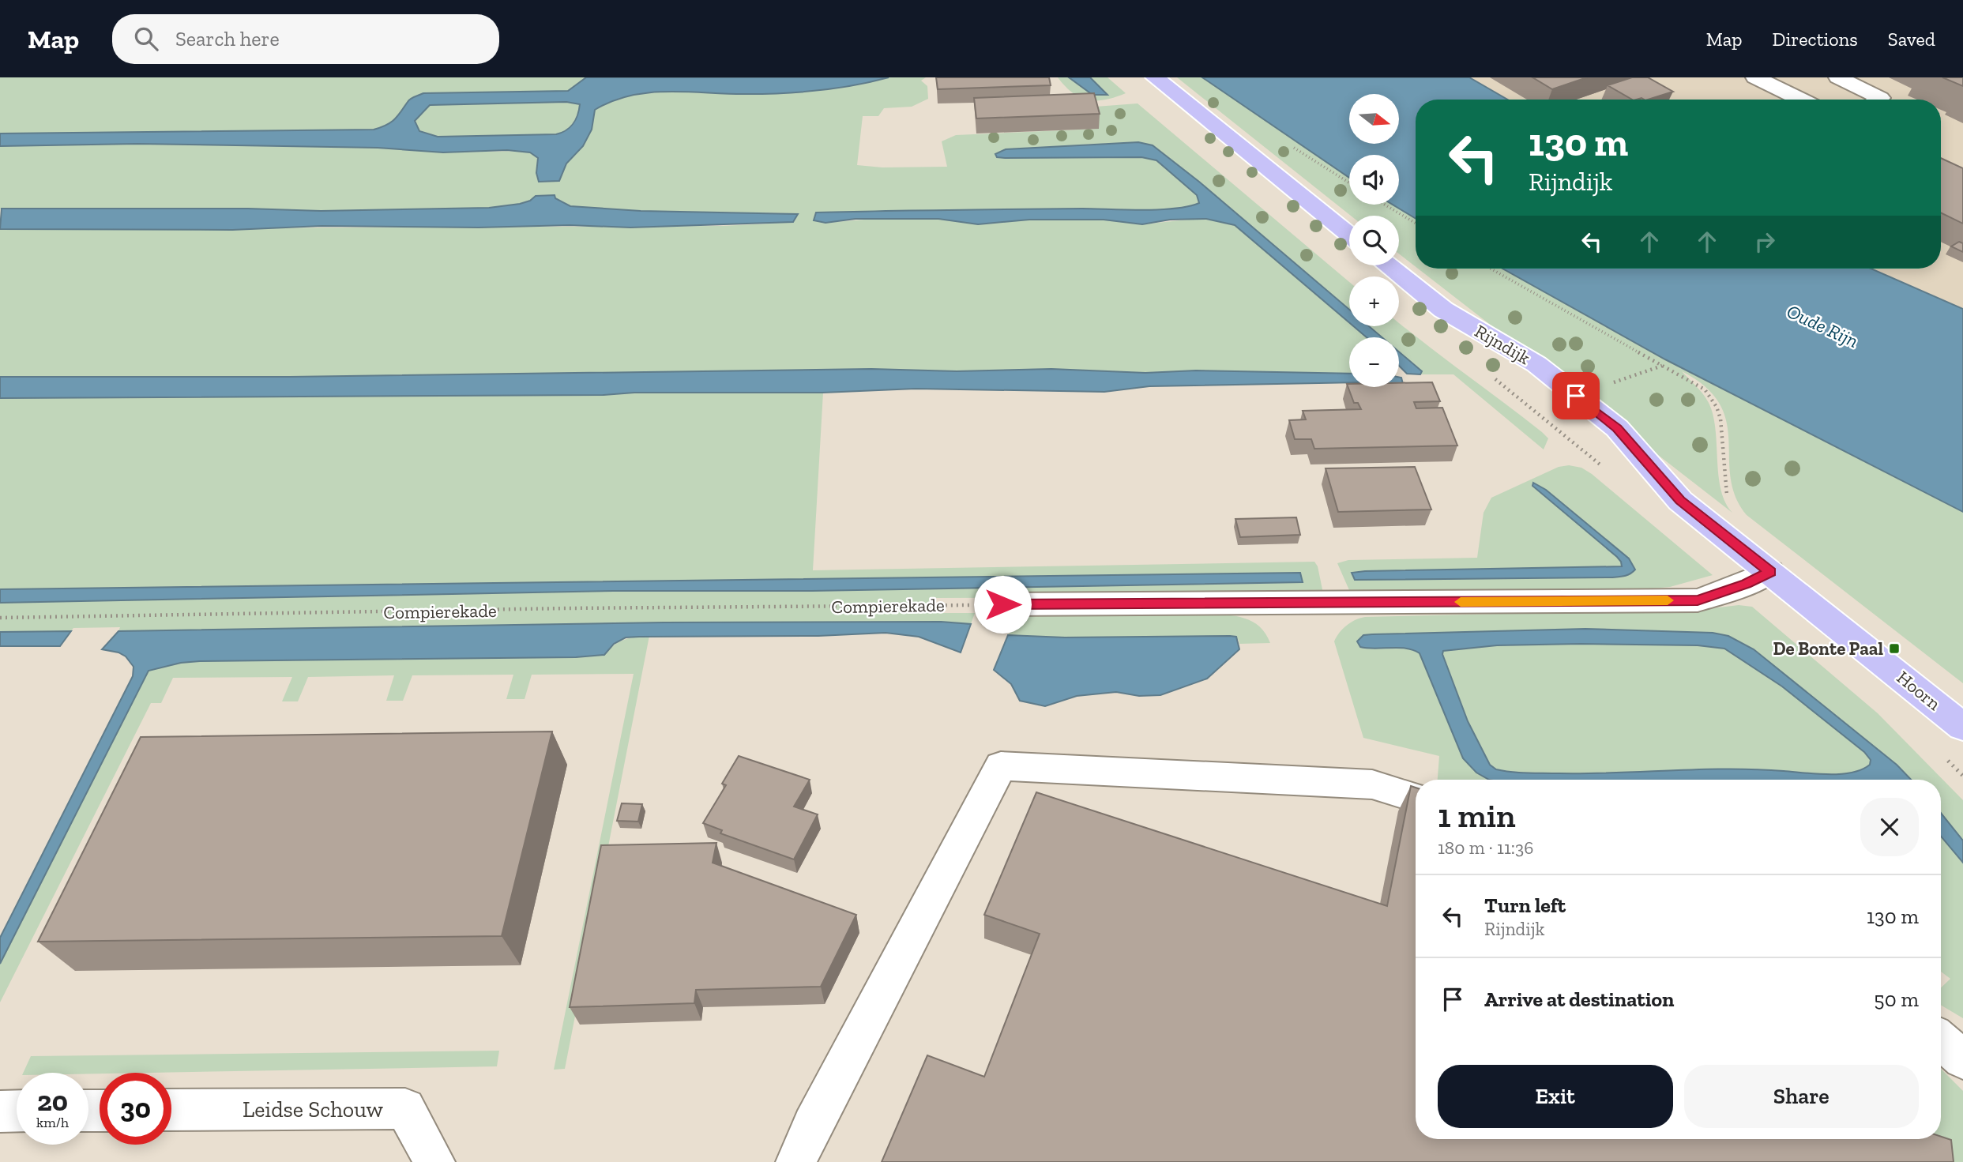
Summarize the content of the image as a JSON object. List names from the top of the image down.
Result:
{
  "streets": {
    "main road": ["Rijndijk", "Hoorn"],
    "street": ["Leidse Schouw"],
    "path": ["Compierekade"]
  },
  "crossings": [
    ["Rijndijk", "Hoorn"]
  ],
  "water": ["Oude Rijn"],
  "places": {
    "transit": ["De Bonte Paal"]
  },
  "north": "right",
  "page": {
    "header": "Map",
    "search": "Search here",
    "nav": ["Map", "Directions", "Saved"],
    "map_buttons": ["+", "−"],
    "turn": ["130 m", "Rijndijk"],
    "heading": ["1 min", "180 m · 11:36"],
    "list": [
      {
        "name": "Turn left",
        "note": "Rijndijk",
        "value": "130 m"
      },
      {
        "name": "Arrive at destination",
        "value": "50 m"
      }
    ],
    "buttons": ["Exit", "Share"],
    "speed": "20 km/h",
    "limit": "30"
  }
}
